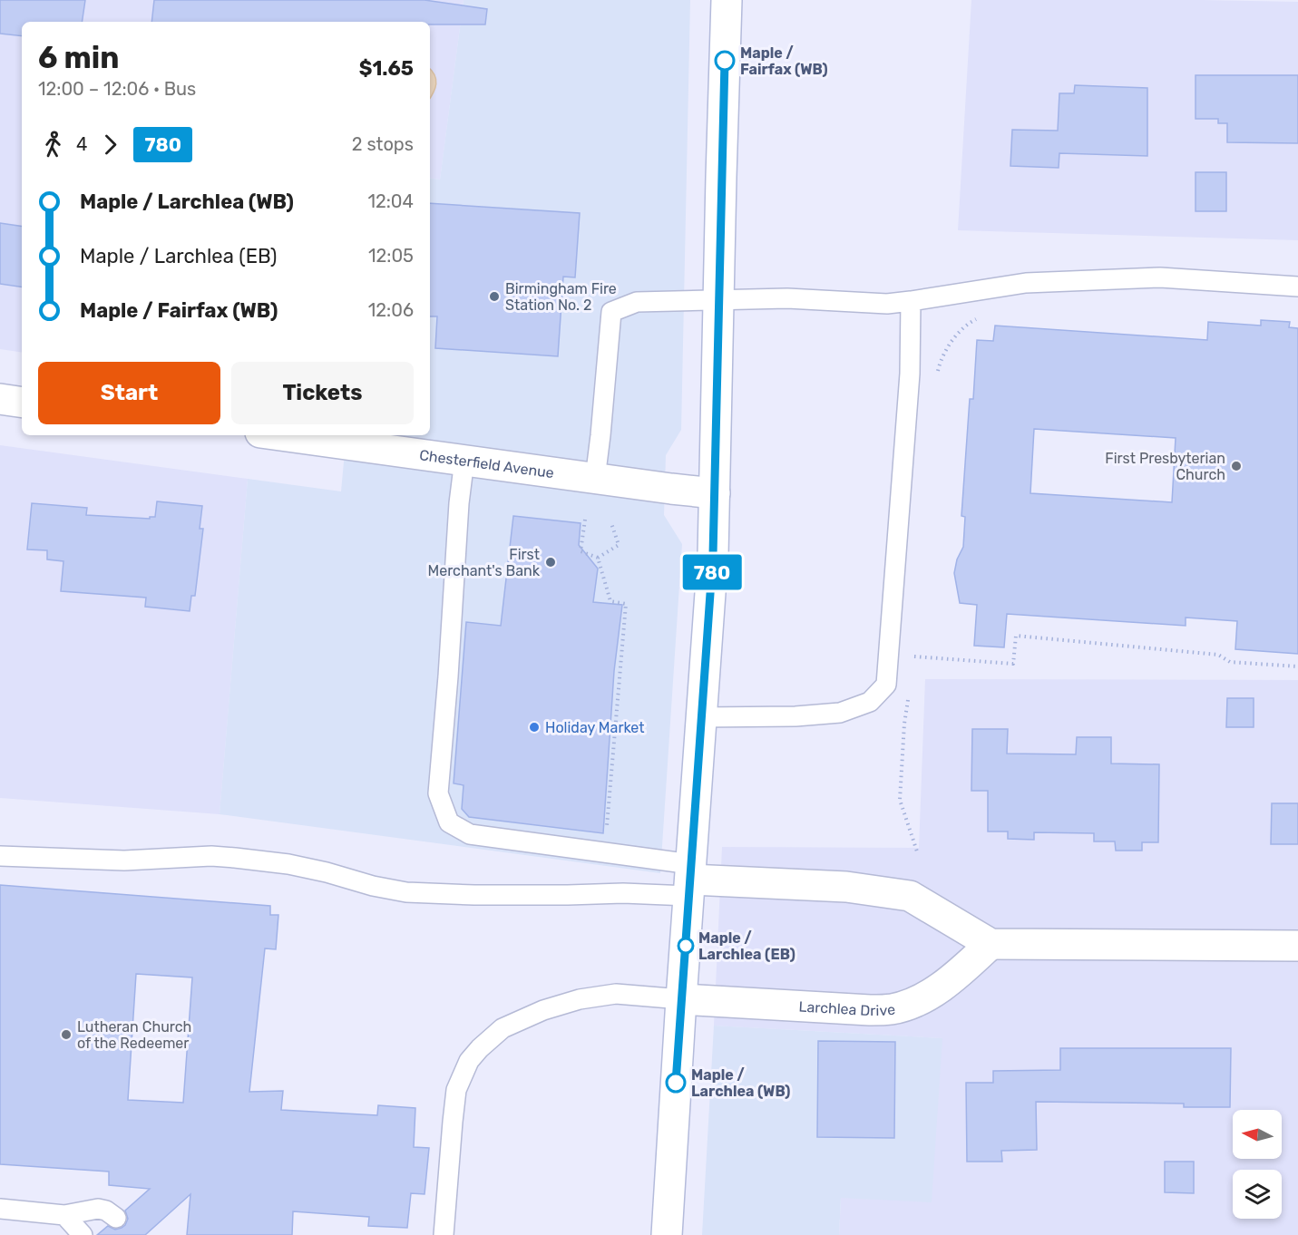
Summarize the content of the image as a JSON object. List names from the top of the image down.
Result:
{
  "streets": {
    "street": ["Chesterfield Avenue", "Larchlea Drive"]
  },
  "places": [
    "Maple / Fairfax (WB)",
    "Birmingham Fire Station No. 2",
    "First Presbyterian Church",
    "First Merchant's Bank",
    "Holiday Market",
    "Maple / Larchlea (EB)",
    "Lutheran Church of the Redeemer",
    "Maple / Larchlea (WB)"
  ],
  "lines": ["bus line 780"],
  "north": "left",
  "page": {
    "on_map": "780",
    "heading": ["6 min", "12:00 – 12:06 · Bus", "$1.65"],
    "legs": ["4", "780", "2 stops"],
    "list": [
      {
        "name": "Maple / Larchlea (WB)",
        "value": "12:04"
      },
      {
        "name": "Maple / Larchlea (EB)",
        "value": "12:05"
      },
      {
        "name": "Maple / Fairfax (WB)",
        "value": "12:06"
      }
    ],
    "buttons": ["Start", "Tickets"]
  }
}
